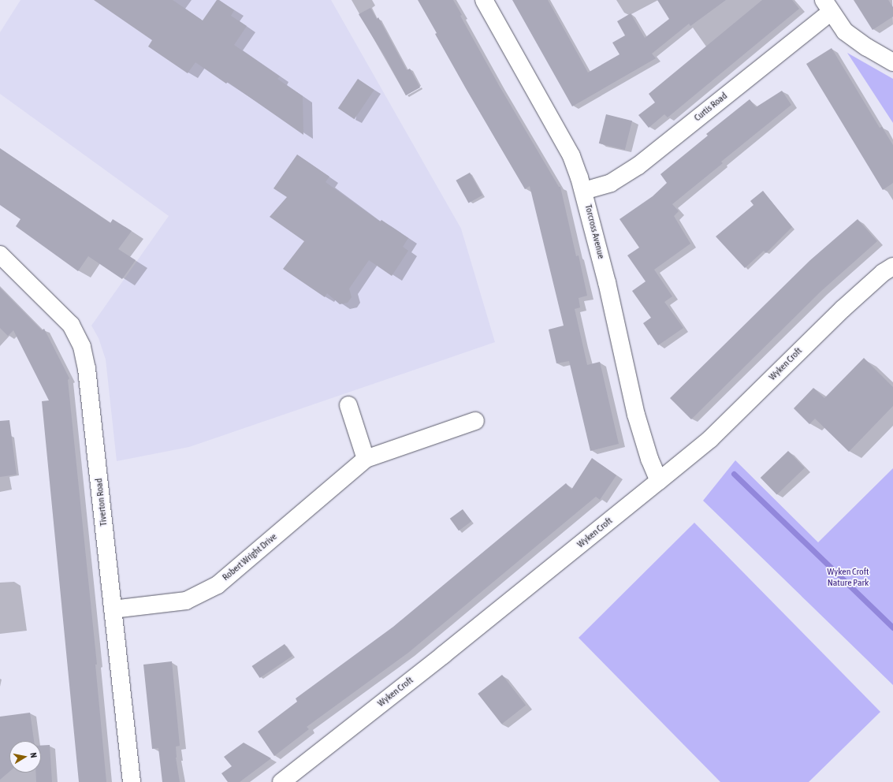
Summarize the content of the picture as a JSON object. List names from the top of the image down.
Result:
{
  "streets": {
    "street": [
      "Curtis Road",
      "Torcross Avenue",
      "Wyken Croft",
      "Tiverton Road",
      "Robert Wright Drive"
    ]
  },
  "crossings": [
    ["Curtis Road", "Torcross Avenue"],
    ["Torcross Avenue", "Wyken Croft"],
    ["Tiverton Road", "Robert Wright Drive"]
  ],
  "parks": ["Wyken Croft Nature Park"],
  "north": "right"
}
